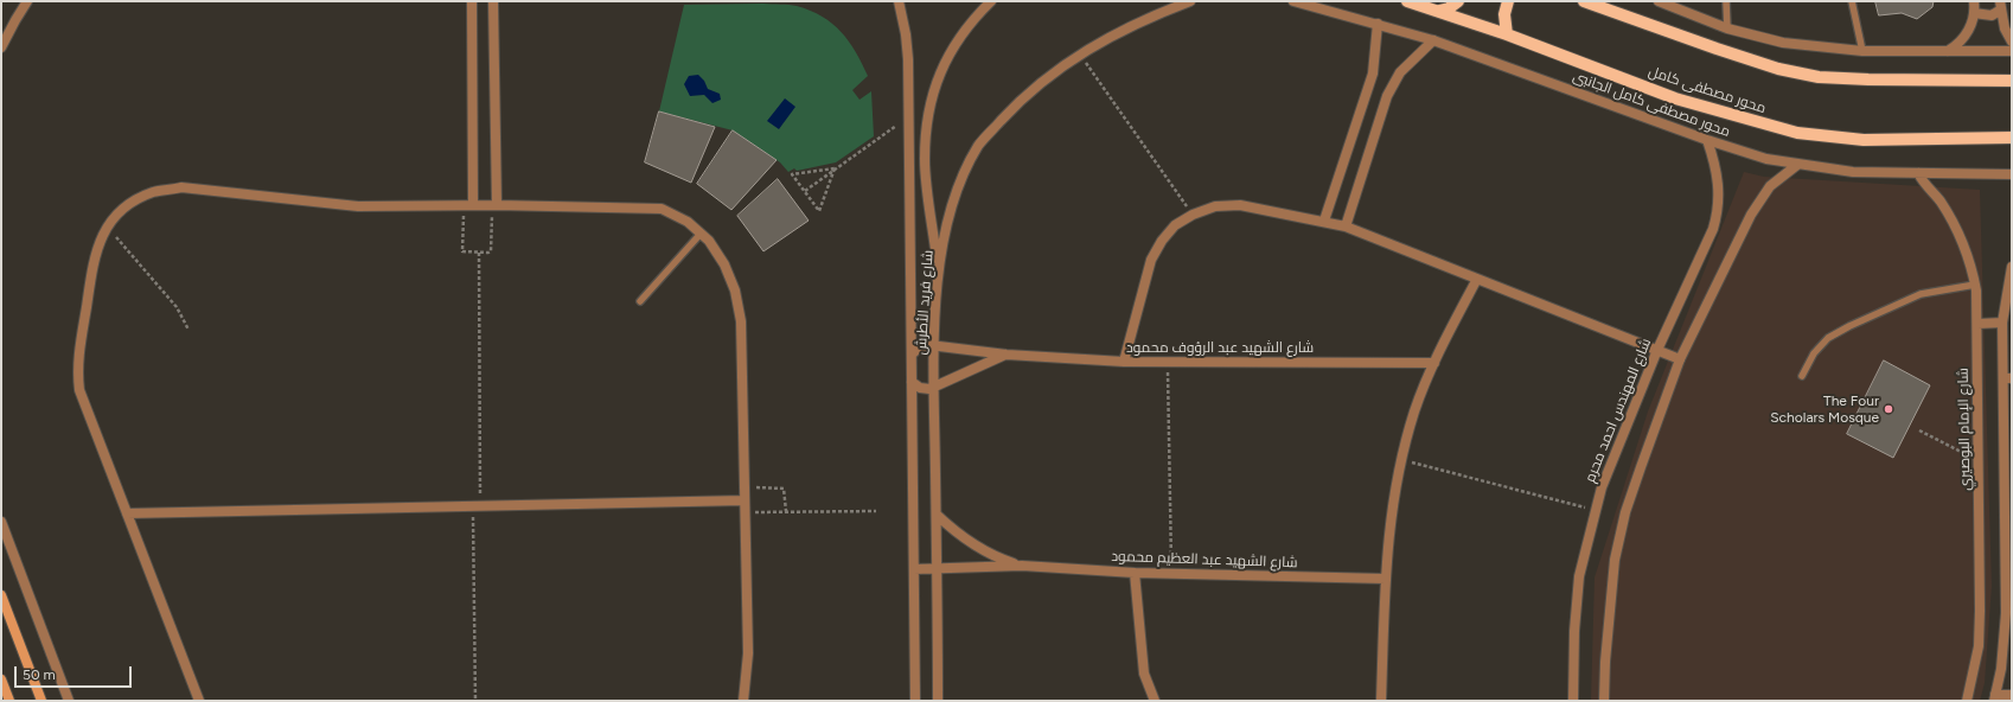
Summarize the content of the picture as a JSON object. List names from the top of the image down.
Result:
{
  "streets": {
    "main road": ["محور مصطفى كامل"],
    "street": [
      "محور مصطفى كامل الجانبى",
      "شارع فريد الأطرش",
      "شارع الشهيد عبد الرؤوف محمود",
      "شارع المهندس احمد محرم",
      "شارع الإمام البوصيري",
      "شارع الشهيد عبد العظيم محمود"
    ]
  },
  "crossings": [
    ["محور مصطفى كامل الجانبى", "شارع المهندس احمد محرم"],
    ["محور مصطفى كامل الجانبى", "شارع الإمام البوصيري"],
    ["شارع فريد الأطرش", "شارع الشهيد عبد الرؤوف محمود"],
    ["شارع فريد الأطرش", "شارع الشهيد عبد العظيم محمود"]
  ],
  "places": ["The Four Scholars Mosque"],
  "scale_bar": "50 m"
}
